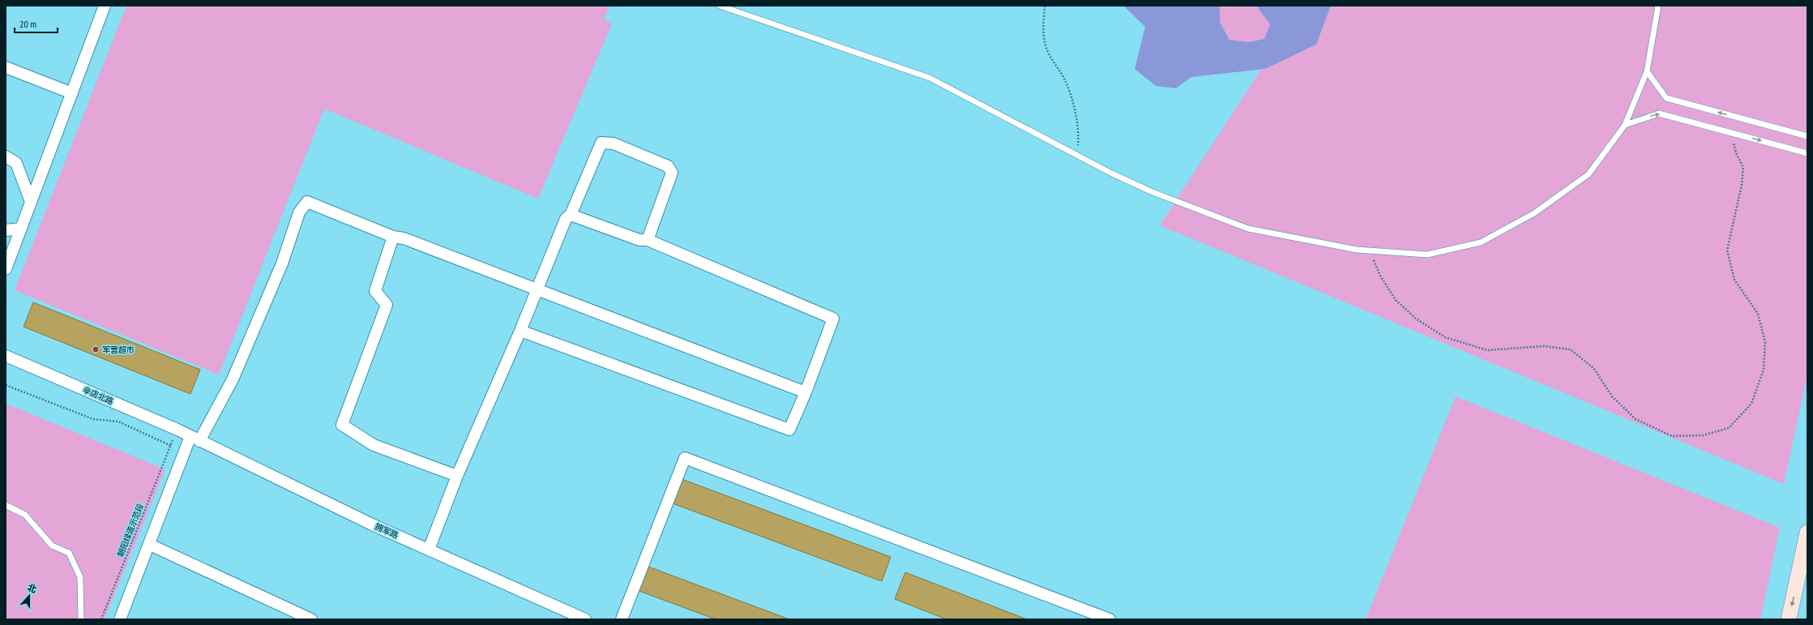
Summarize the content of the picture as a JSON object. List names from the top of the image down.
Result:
{
  "streets": {
    "street": ["辛店北路", "拥军路"],
    "path": ["朝阳绿道示范段"]
  },
  "crossings": [
    ["辛店北路", "朝阳绿道示范段"],
    ["辛店北路", "拥军路"]
  ],
  "places": ["军营超市"],
  "scale_bar": "20 m",
  "north": "top"
}
